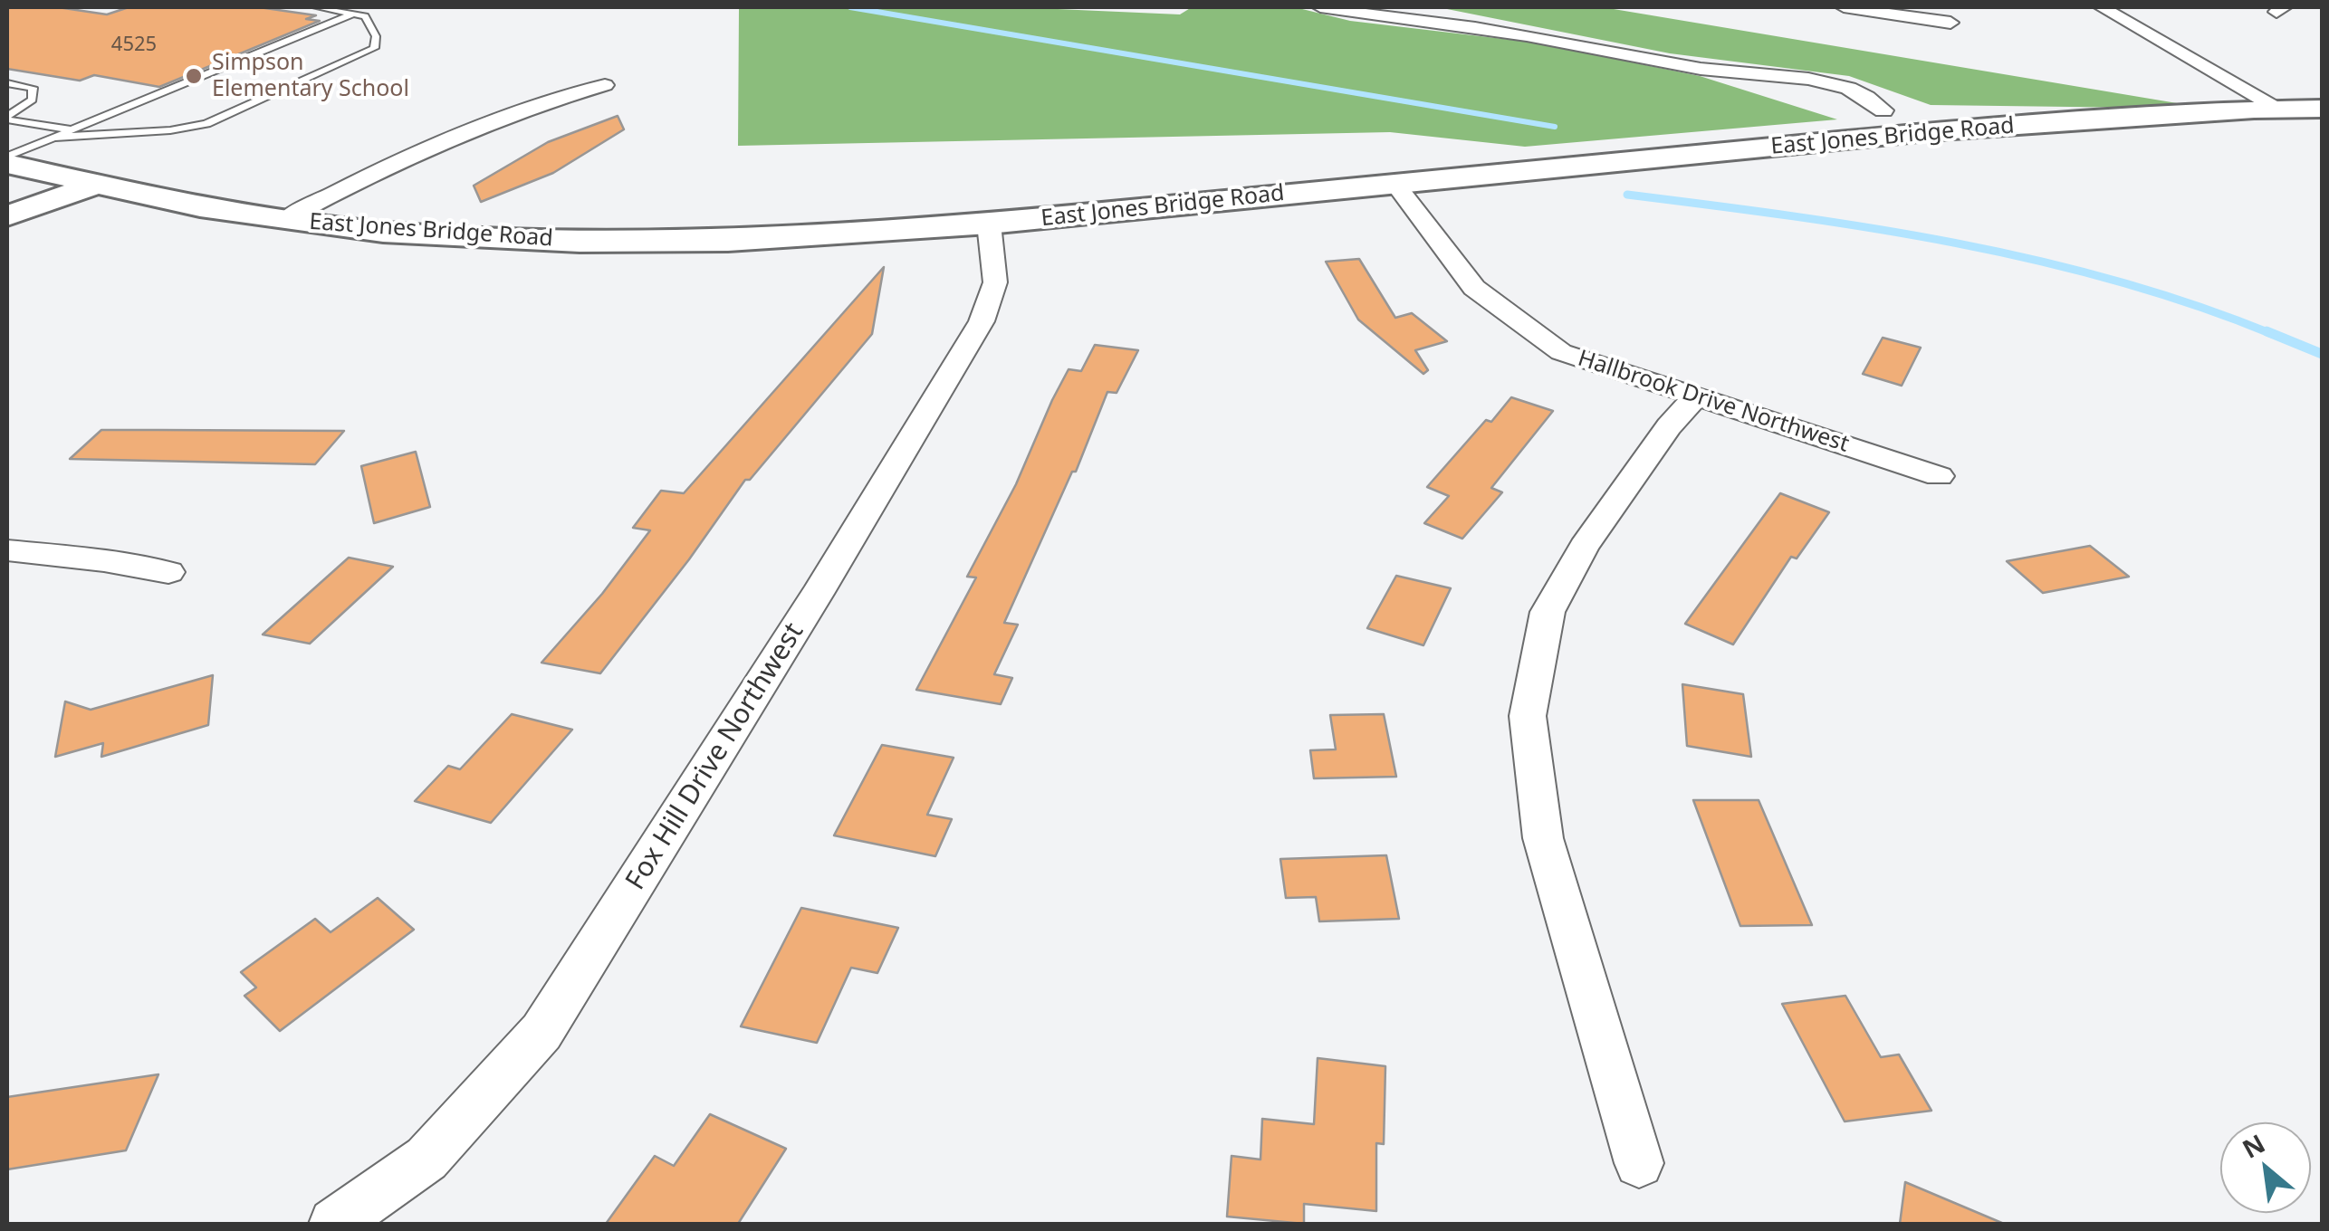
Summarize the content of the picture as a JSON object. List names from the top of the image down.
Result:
{
  "streets": {
    "street": ["East Jones Bridge Road", "Hallbrook Drive Northwest", "Fox Hill Drive Northwest"]
  },
  "crossings": [
    ["East Jones Bridge Road", "Hallbrook Drive Northwest"],
    ["East Jones Bridge Road", "Fox Hill Drive Northwest"]
  ],
  "places": ["Simpson Elementary School"],
  "house_numbers": ["4525"],
  "north": "top left"
}
